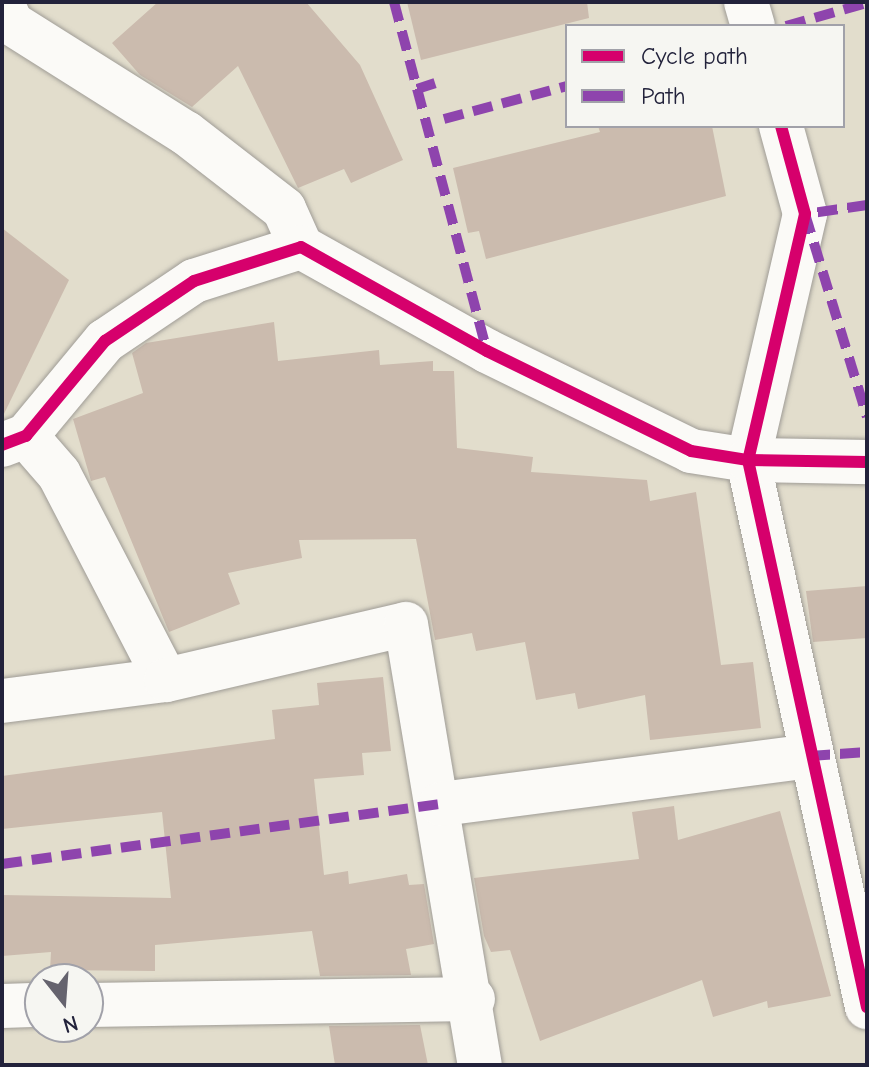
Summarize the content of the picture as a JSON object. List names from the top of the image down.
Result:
{
  "legend": ["Cycle path", "Path"],
  "north": "bottom"
}
